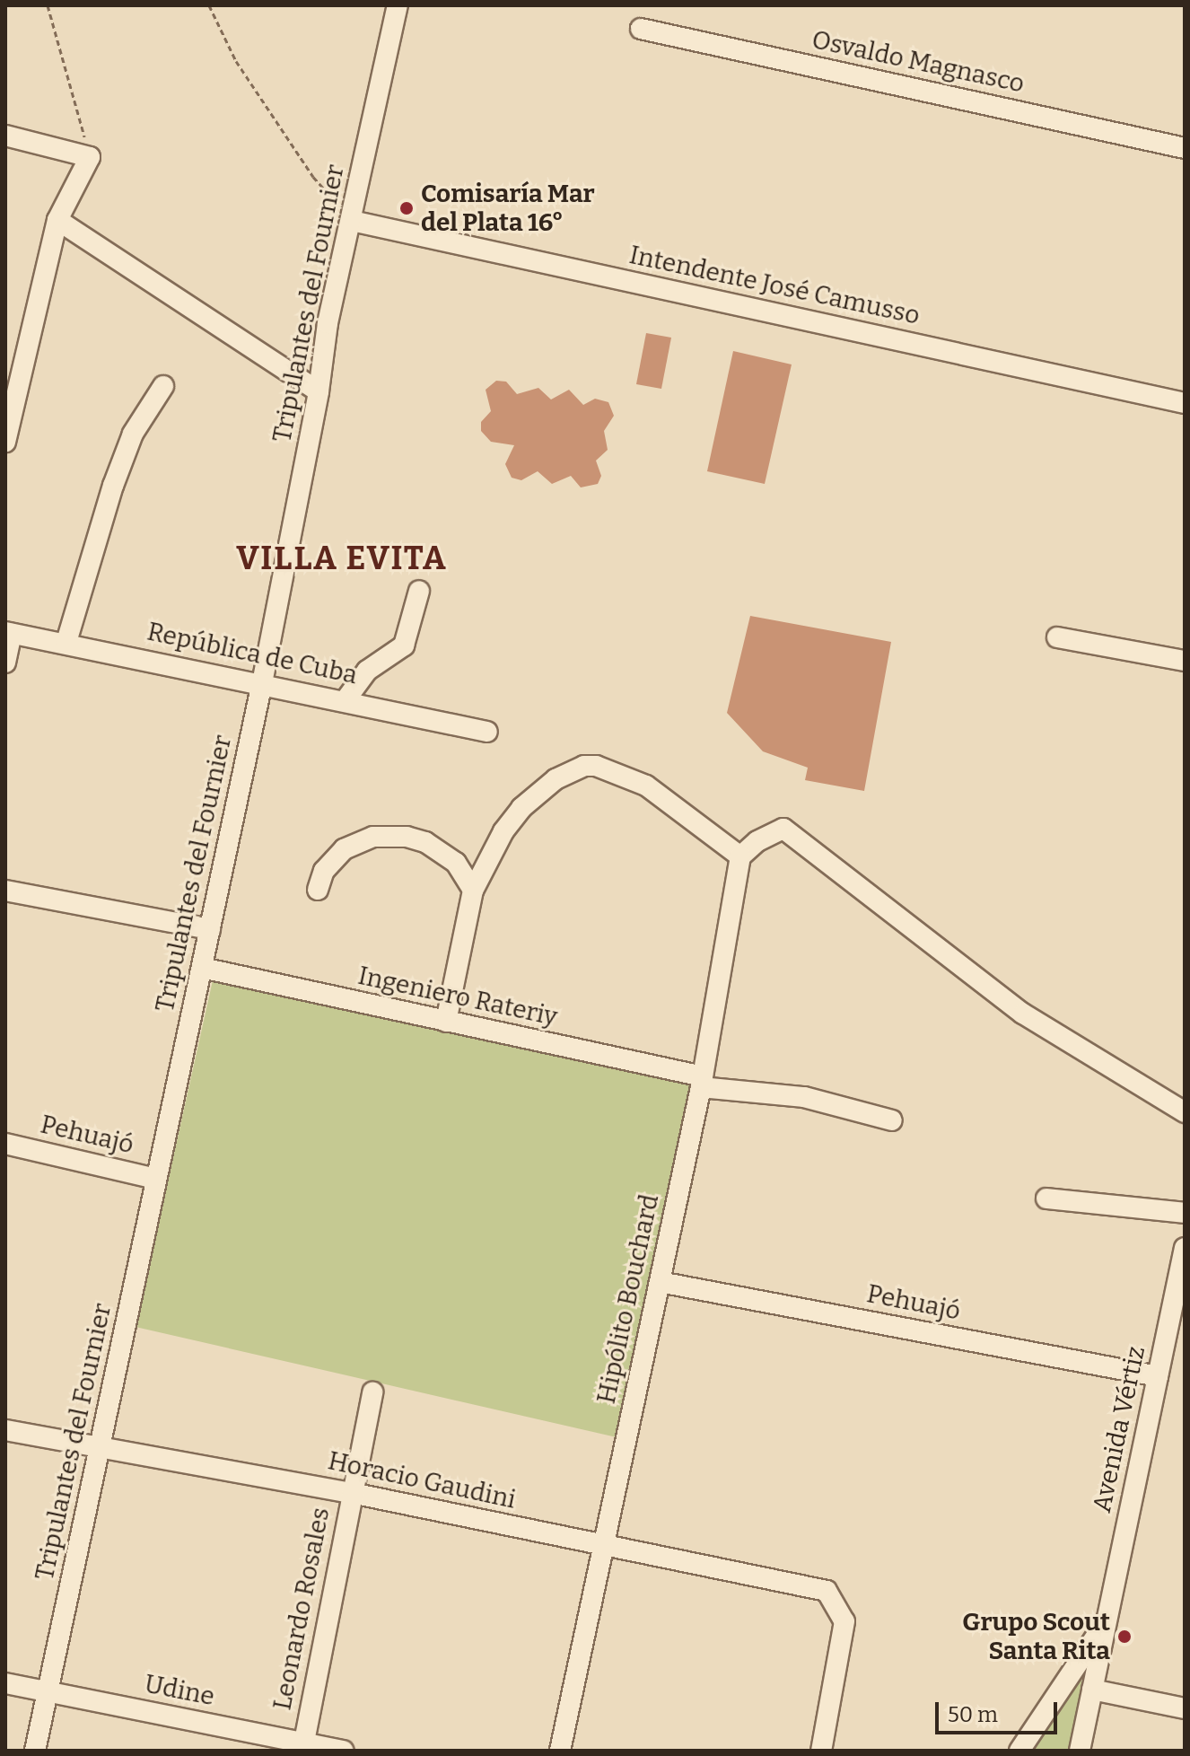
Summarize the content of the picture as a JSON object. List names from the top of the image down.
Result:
{
  "streets": {
    "street": [
      "Osvaldo Magnasco",
      "Intendente José Camusso",
      "Tripulantes del Fournier",
      "República de Cuba",
      "Ingeniero Rateriy",
      "Pehuajó",
      "Hipólito Bouchard",
      "Avenida Vértiz",
      "Horacio Gaudini",
      "Leonardo Rosales",
      "Udine"
    ]
  },
  "crossings": [
    ["Intendente José Camusso", "Tripulantes del Fournier"],
    ["Tripulantes del Fournier", "República de Cuba"],
    ["Tripulantes del Fournier", "Ingeniero Rateriy"],
    ["Tripulantes del Fournier", "Pehuajó"],
    ["Tripulantes del Fournier", "Horacio Gaudini"],
    ["Tripulantes del Fournier", "Udine"],
    ["Ingeniero Rateriy", "Hipólito Bouchard"],
    ["Pehuajó", "Hipólito Bouchard"],
    ["Pehuajó", "Avenida Vértiz"],
    ["Hipólito Bouchard", "Horacio Gaudini"],
    ["Horacio Gaudini", "Leonardo Rosales"],
    ["Leonardo Rosales", "Udine"]
  ],
  "districts": ["VILLA EVITA"],
  "places": ["Comisaría Mar del Plata 16°", "Grupo Scout Santa Rita"],
  "scale_bar": "50 m"
}
